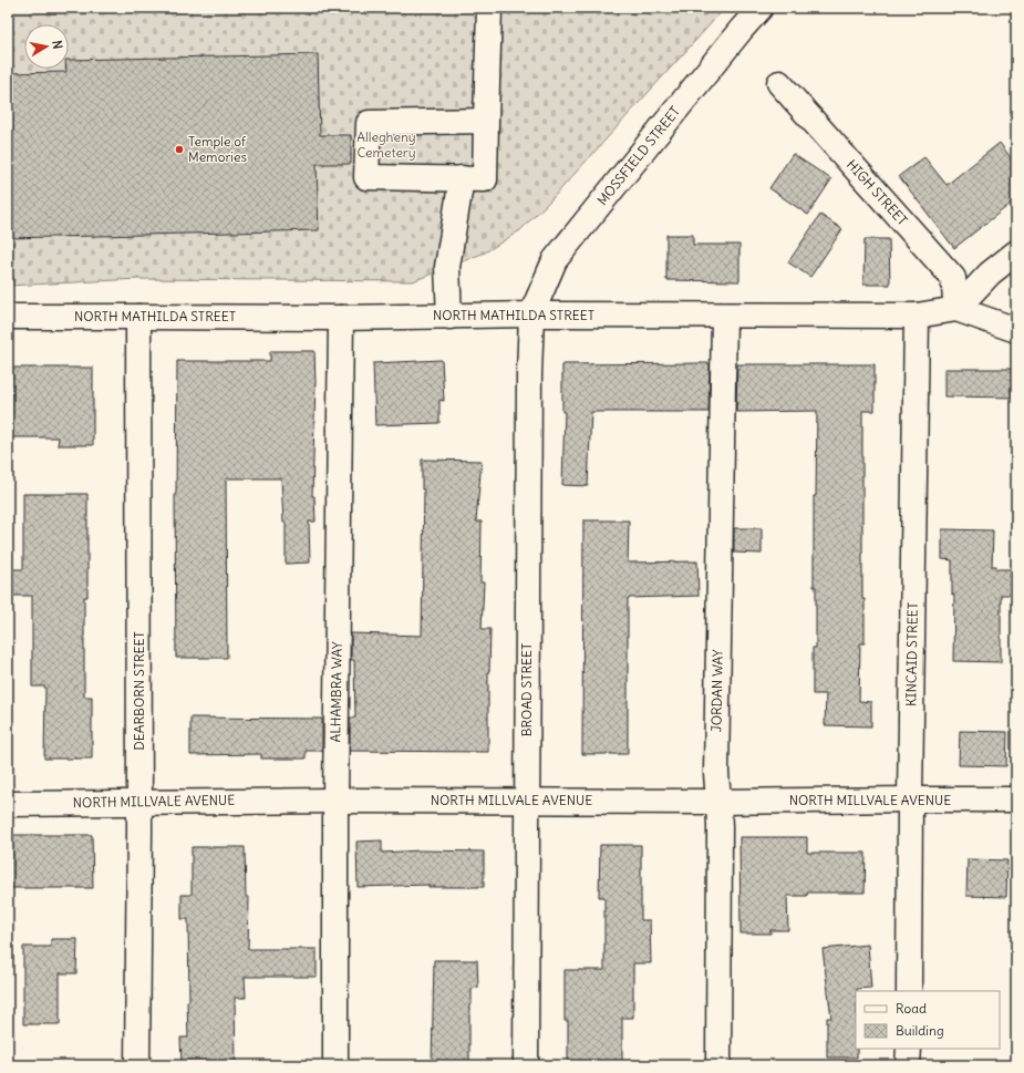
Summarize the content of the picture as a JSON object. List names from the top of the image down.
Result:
{
  "streets": {
    "street": [
      "MOSSFIELD STREET",
      "HIGH STREET",
      "NORTH MATHILDA STREET",
      "KINCAID STREET",
      "BROAD STREET",
      "DEARBORN STREET",
      "JORDAN WAY",
      "ALHAMBRA WAY",
      "NORTH MILLVALE AVENUE"
    ]
  },
  "crossings": [
    ["MOSSFIELD STREET", "NORTH MATHILDA STREET"],
    ["MOSSFIELD STREET", "BROAD STREET"],
    ["HIGH STREET", "NORTH MATHILDA STREET"],
    ["NORTH MATHILDA STREET", "KINCAID STREET"],
    ["NORTH MATHILDA STREET", "BROAD STREET"],
    ["NORTH MATHILDA STREET", "DEARBORN STREET"],
    ["NORTH MATHILDA STREET", "JORDAN WAY"],
    ["NORTH MATHILDA STREET", "ALHAMBRA WAY"],
    ["KINCAID STREET", "NORTH MILLVALE AVENUE"],
    ["BROAD STREET", "NORTH MILLVALE AVENUE"],
    ["DEARBORN STREET", "NORTH MILLVALE AVENUE"],
    ["JORDAN WAY", "NORTH MILLVALE AVENUE"],
    ["ALHAMBRA WAY", "NORTH MILLVALE AVENUE"]
  ],
  "parks": ["Allegheny Cemetery"],
  "places": ["Temple of Memories"],
  "legend": ["Road", "Building"],
  "north": "right"
}
